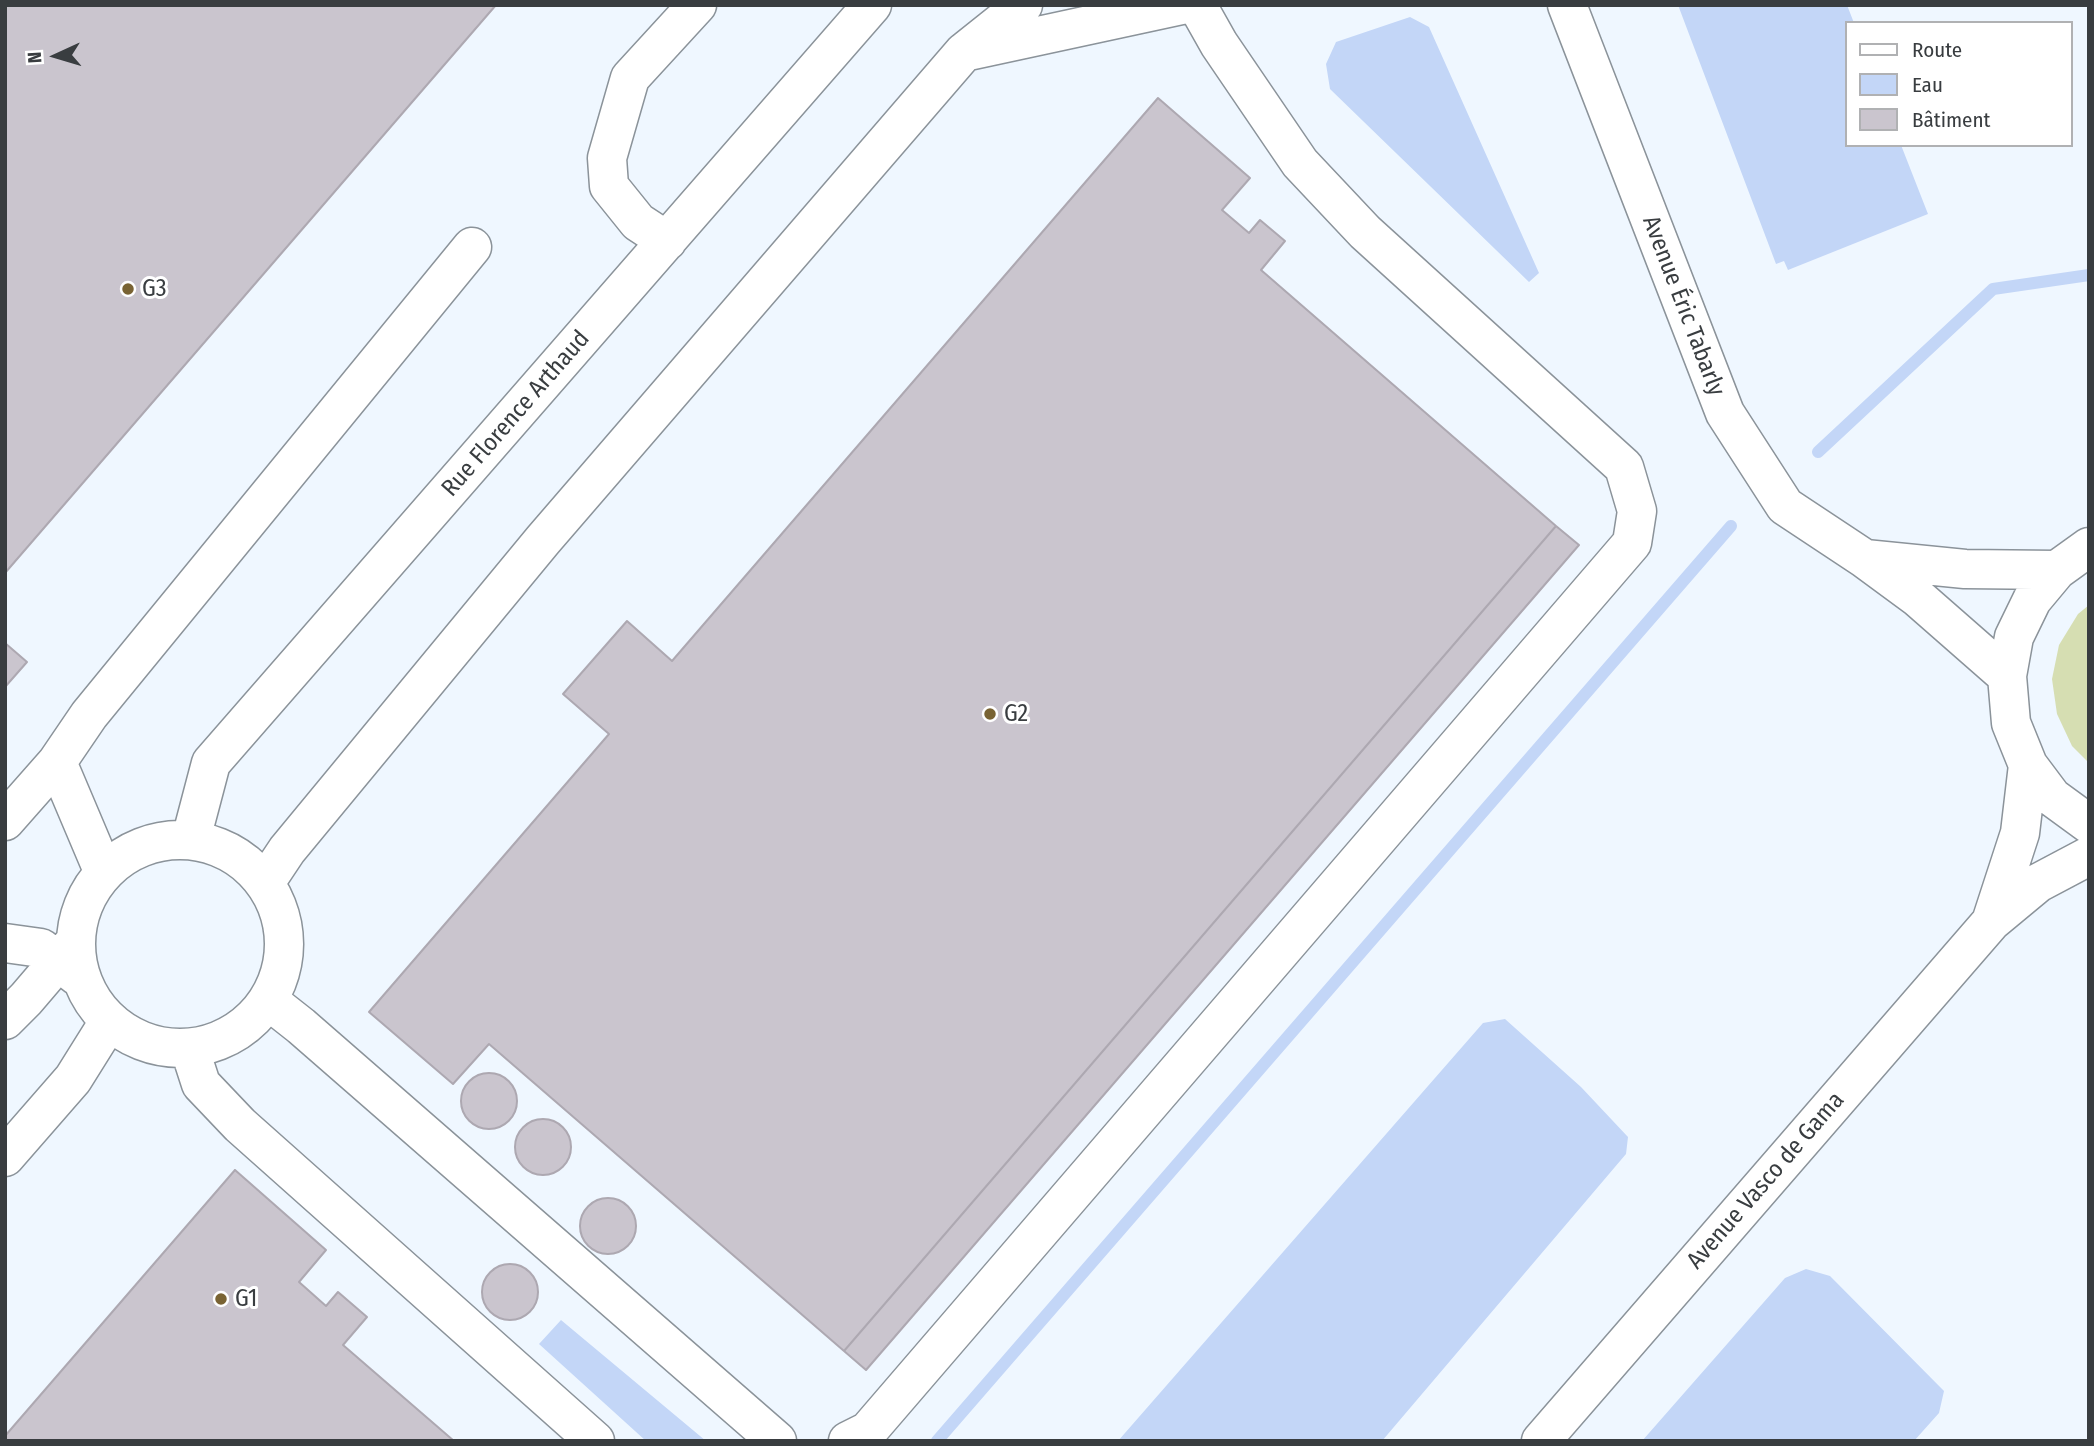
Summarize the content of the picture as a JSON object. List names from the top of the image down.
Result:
{
  "streets": {
    "street": ["Avenue Éric Tabarly", "Rue Florence Arthaud", "Avenue Vasco de Gama"]
  },
  "places": ["G3", "G2", "G1"],
  "legend": ["Route", "Eau", "Bâtiment"],
  "north": "left"
}
